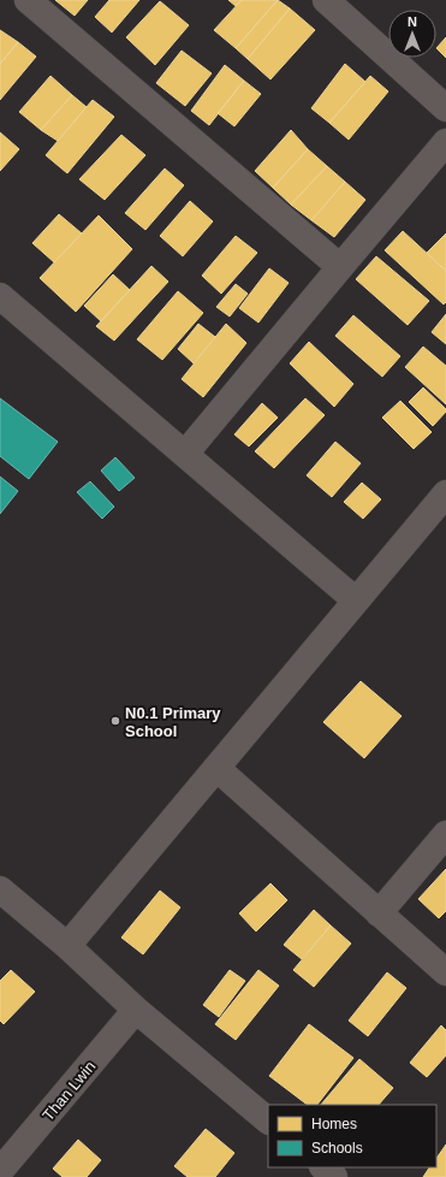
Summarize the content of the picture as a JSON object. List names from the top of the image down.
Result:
{
  "streets": {
    "street": ["Than Lwin"]
  },
  "places": ["N0.1 Primary School"],
  "legend": ["Homes", "Schools"],
  "north": "top"
}
